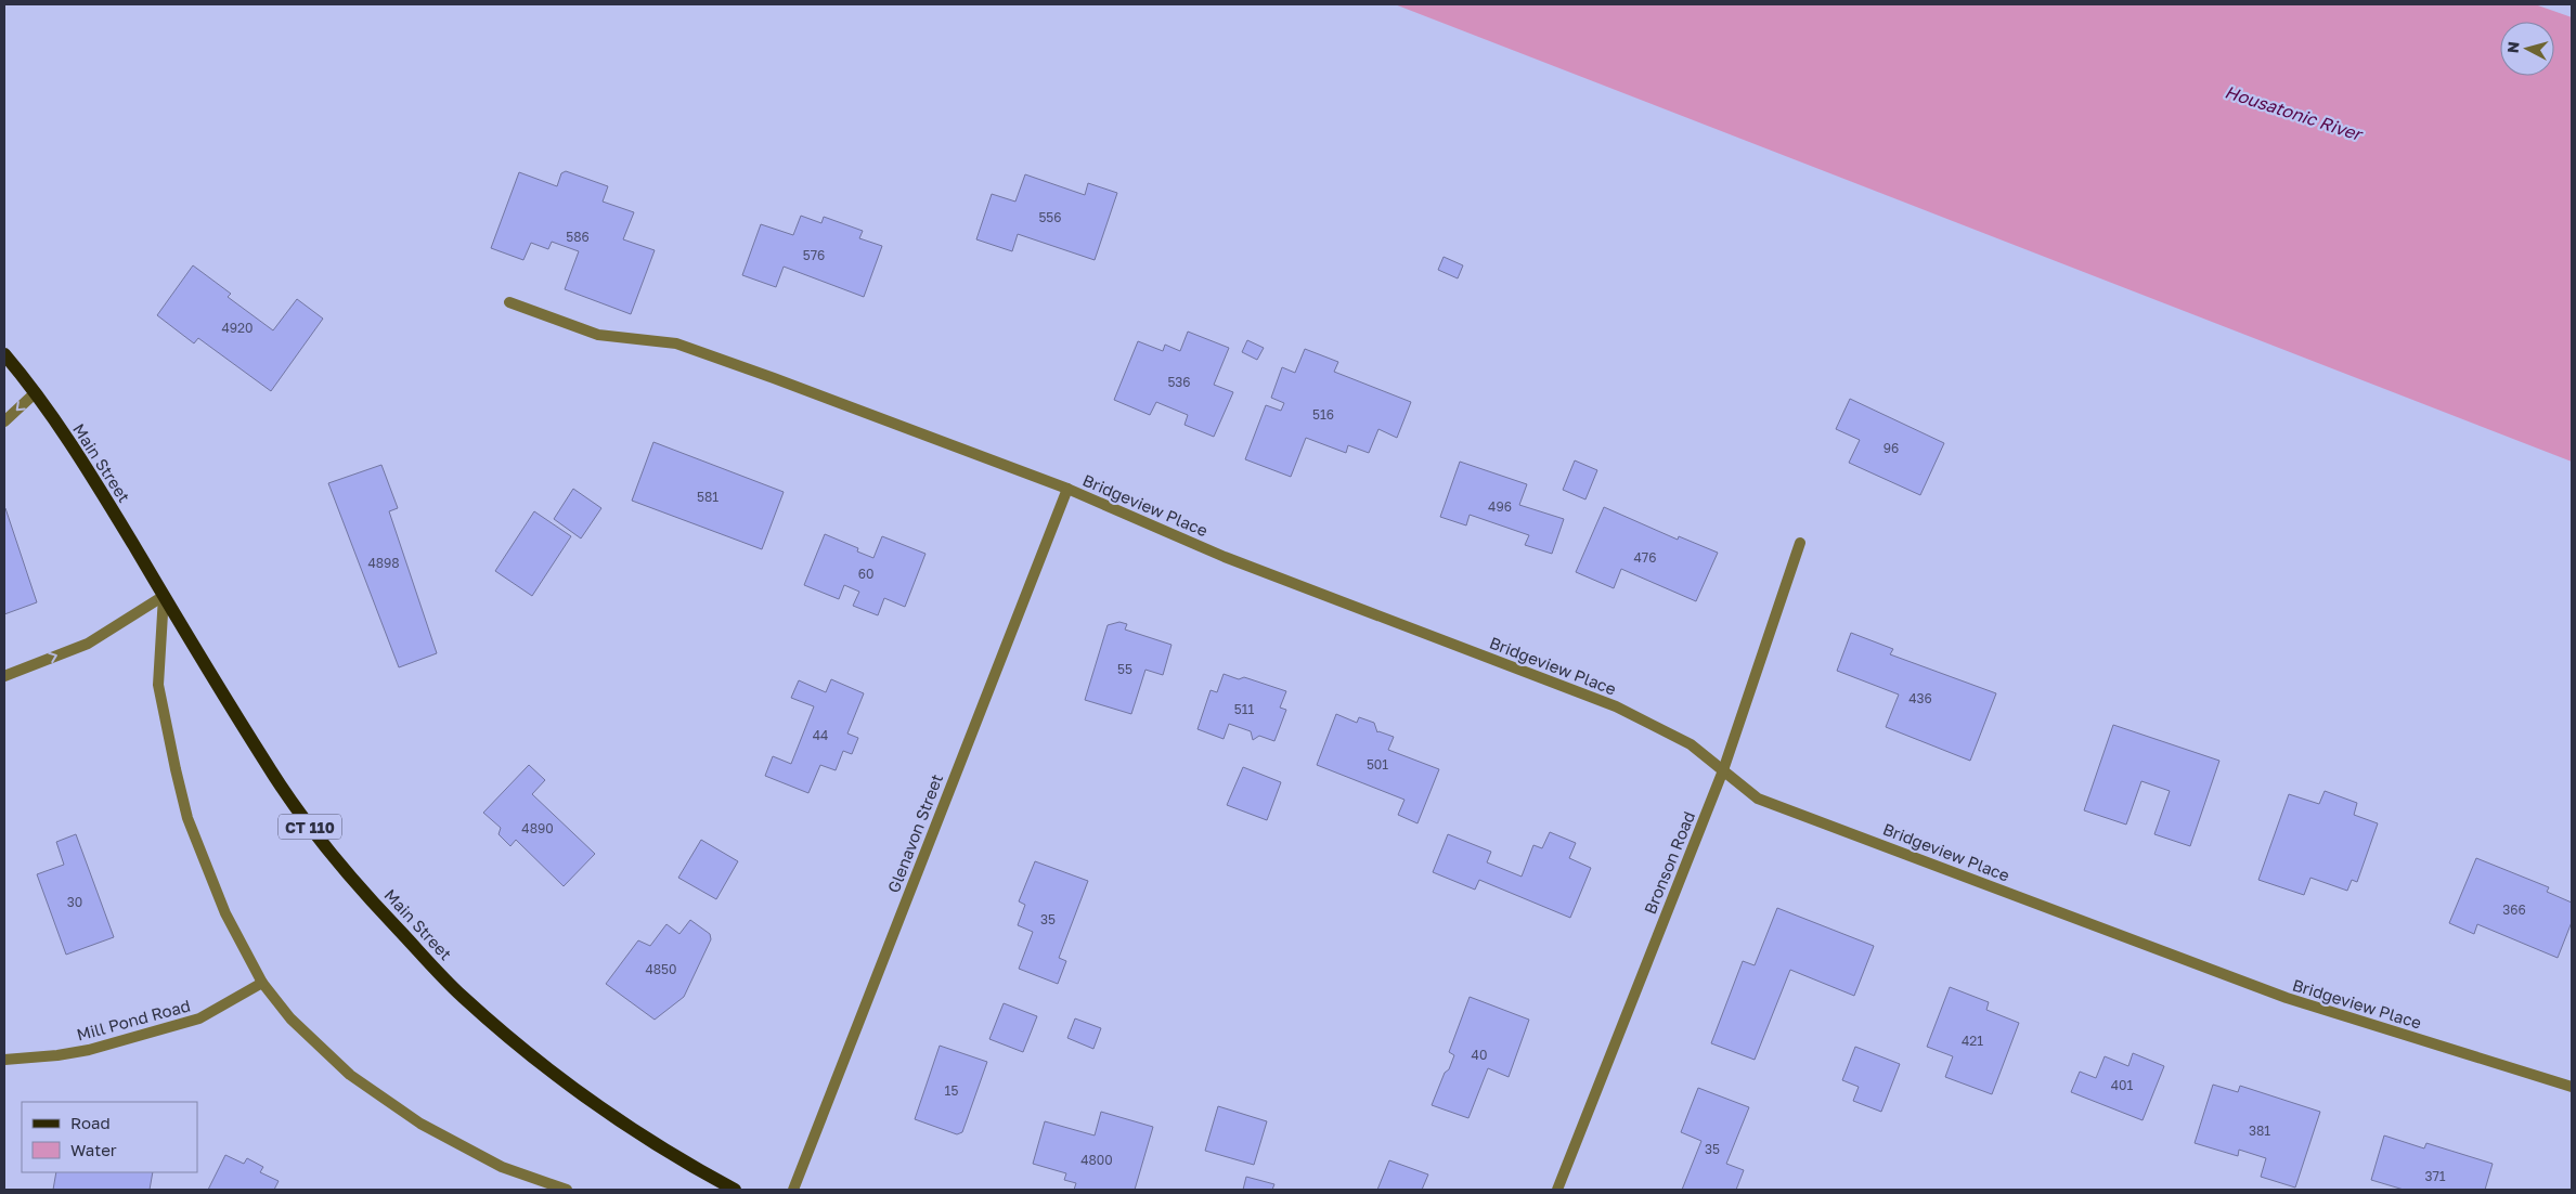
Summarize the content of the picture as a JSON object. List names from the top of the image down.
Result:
{
  "streets": {
    "main road": ["Main Street", "CT 110"],
    "street": [
      "Bridgeview Place",
      "Glenavon Street",
      "Bronson Road",
      "Mill Pond Road"
    ]
  },
  "crossings": [
    ["Bridgeview Place", "Glenavon Street"],
    ["Bridgeview Place", "Bronson Road"]
  ],
  "water": ["Housatonic River"],
  "house_numbers": [
    "556",
    "586",
    "576",
    "4920",
    "536",
    "516",
    "96",
    "581",
    "496",
    "476",
    "4898",
    "60",
    "55",
    "436",
    "511",
    "44",
    "501",
    "4890",
    "30",
    "366",
    "35",
    "4850",
    "421",
    "40",
    "401",
    "15",
    "381",
    "35",
    "4800",
    "371"
  ],
  "legend": ["Road", "Water"],
  "north": "left"
}
